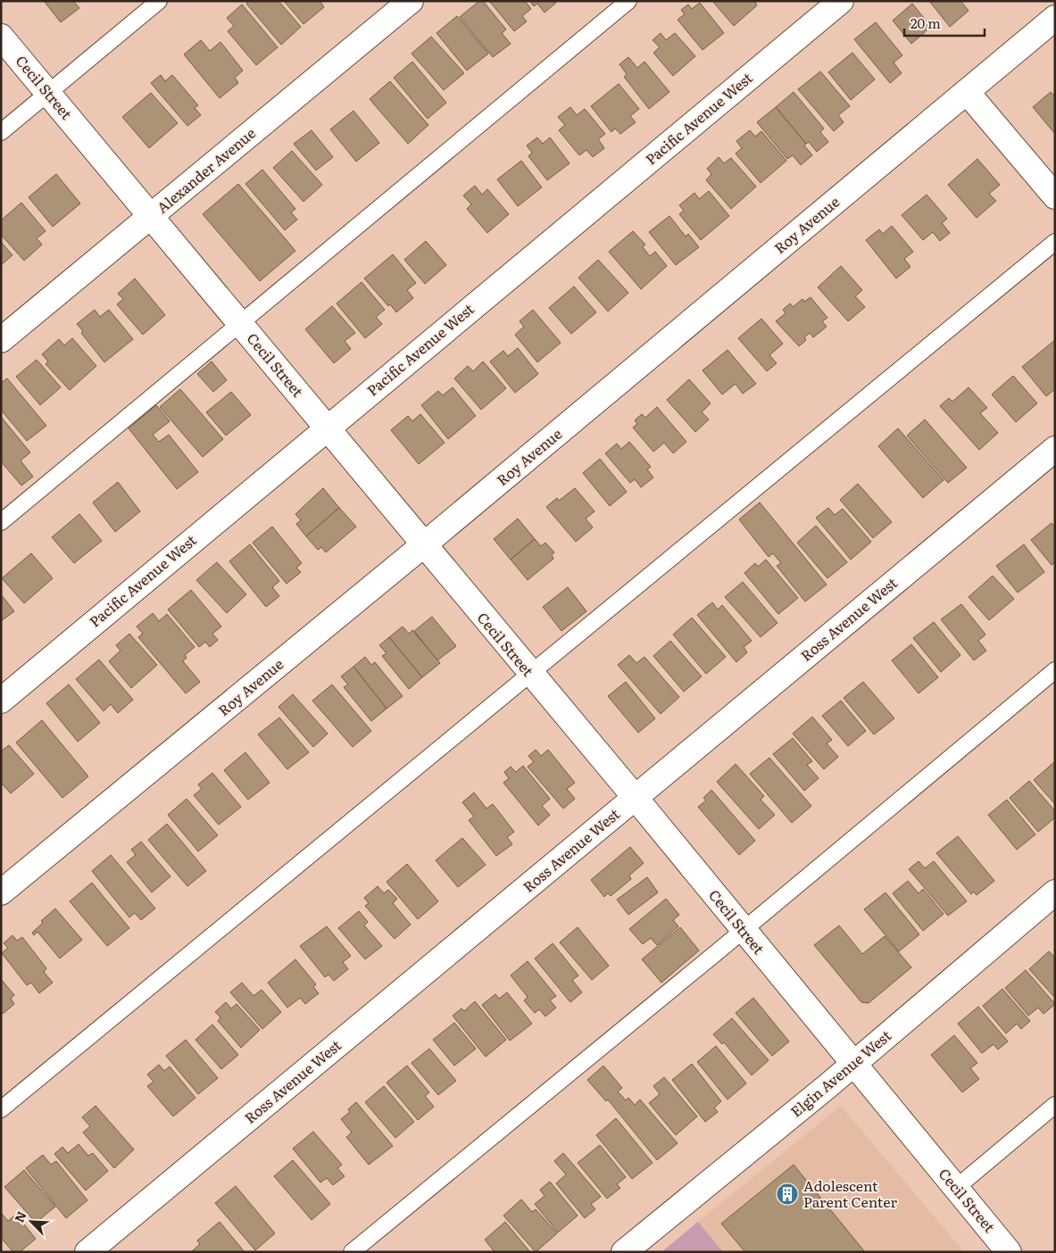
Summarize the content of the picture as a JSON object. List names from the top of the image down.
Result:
{
  "streets": {
    "street": [
      "Cecil Street",
      "Pacific Avenue West",
      "Alexander Avenue",
      "Roy Avenue",
      "Ross Avenue West",
      "Elgin Avenue West"
    ]
  },
  "crossings": [
    ["Cecil Street", "Pacific Avenue West"],
    ["Cecil Street", "Alexander Avenue"],
    ["Cecil Street", "Roy Avenue"],
    ["Cecil Street", "Ross Avenue West"],
    ["Cecil Street", "Elgin Avenue West"]
  ],
  "places": {
    "building": ["Adolescent Parent Center"]
  },
  "scale_bar": "20 m",
  "north": "top left"
}
